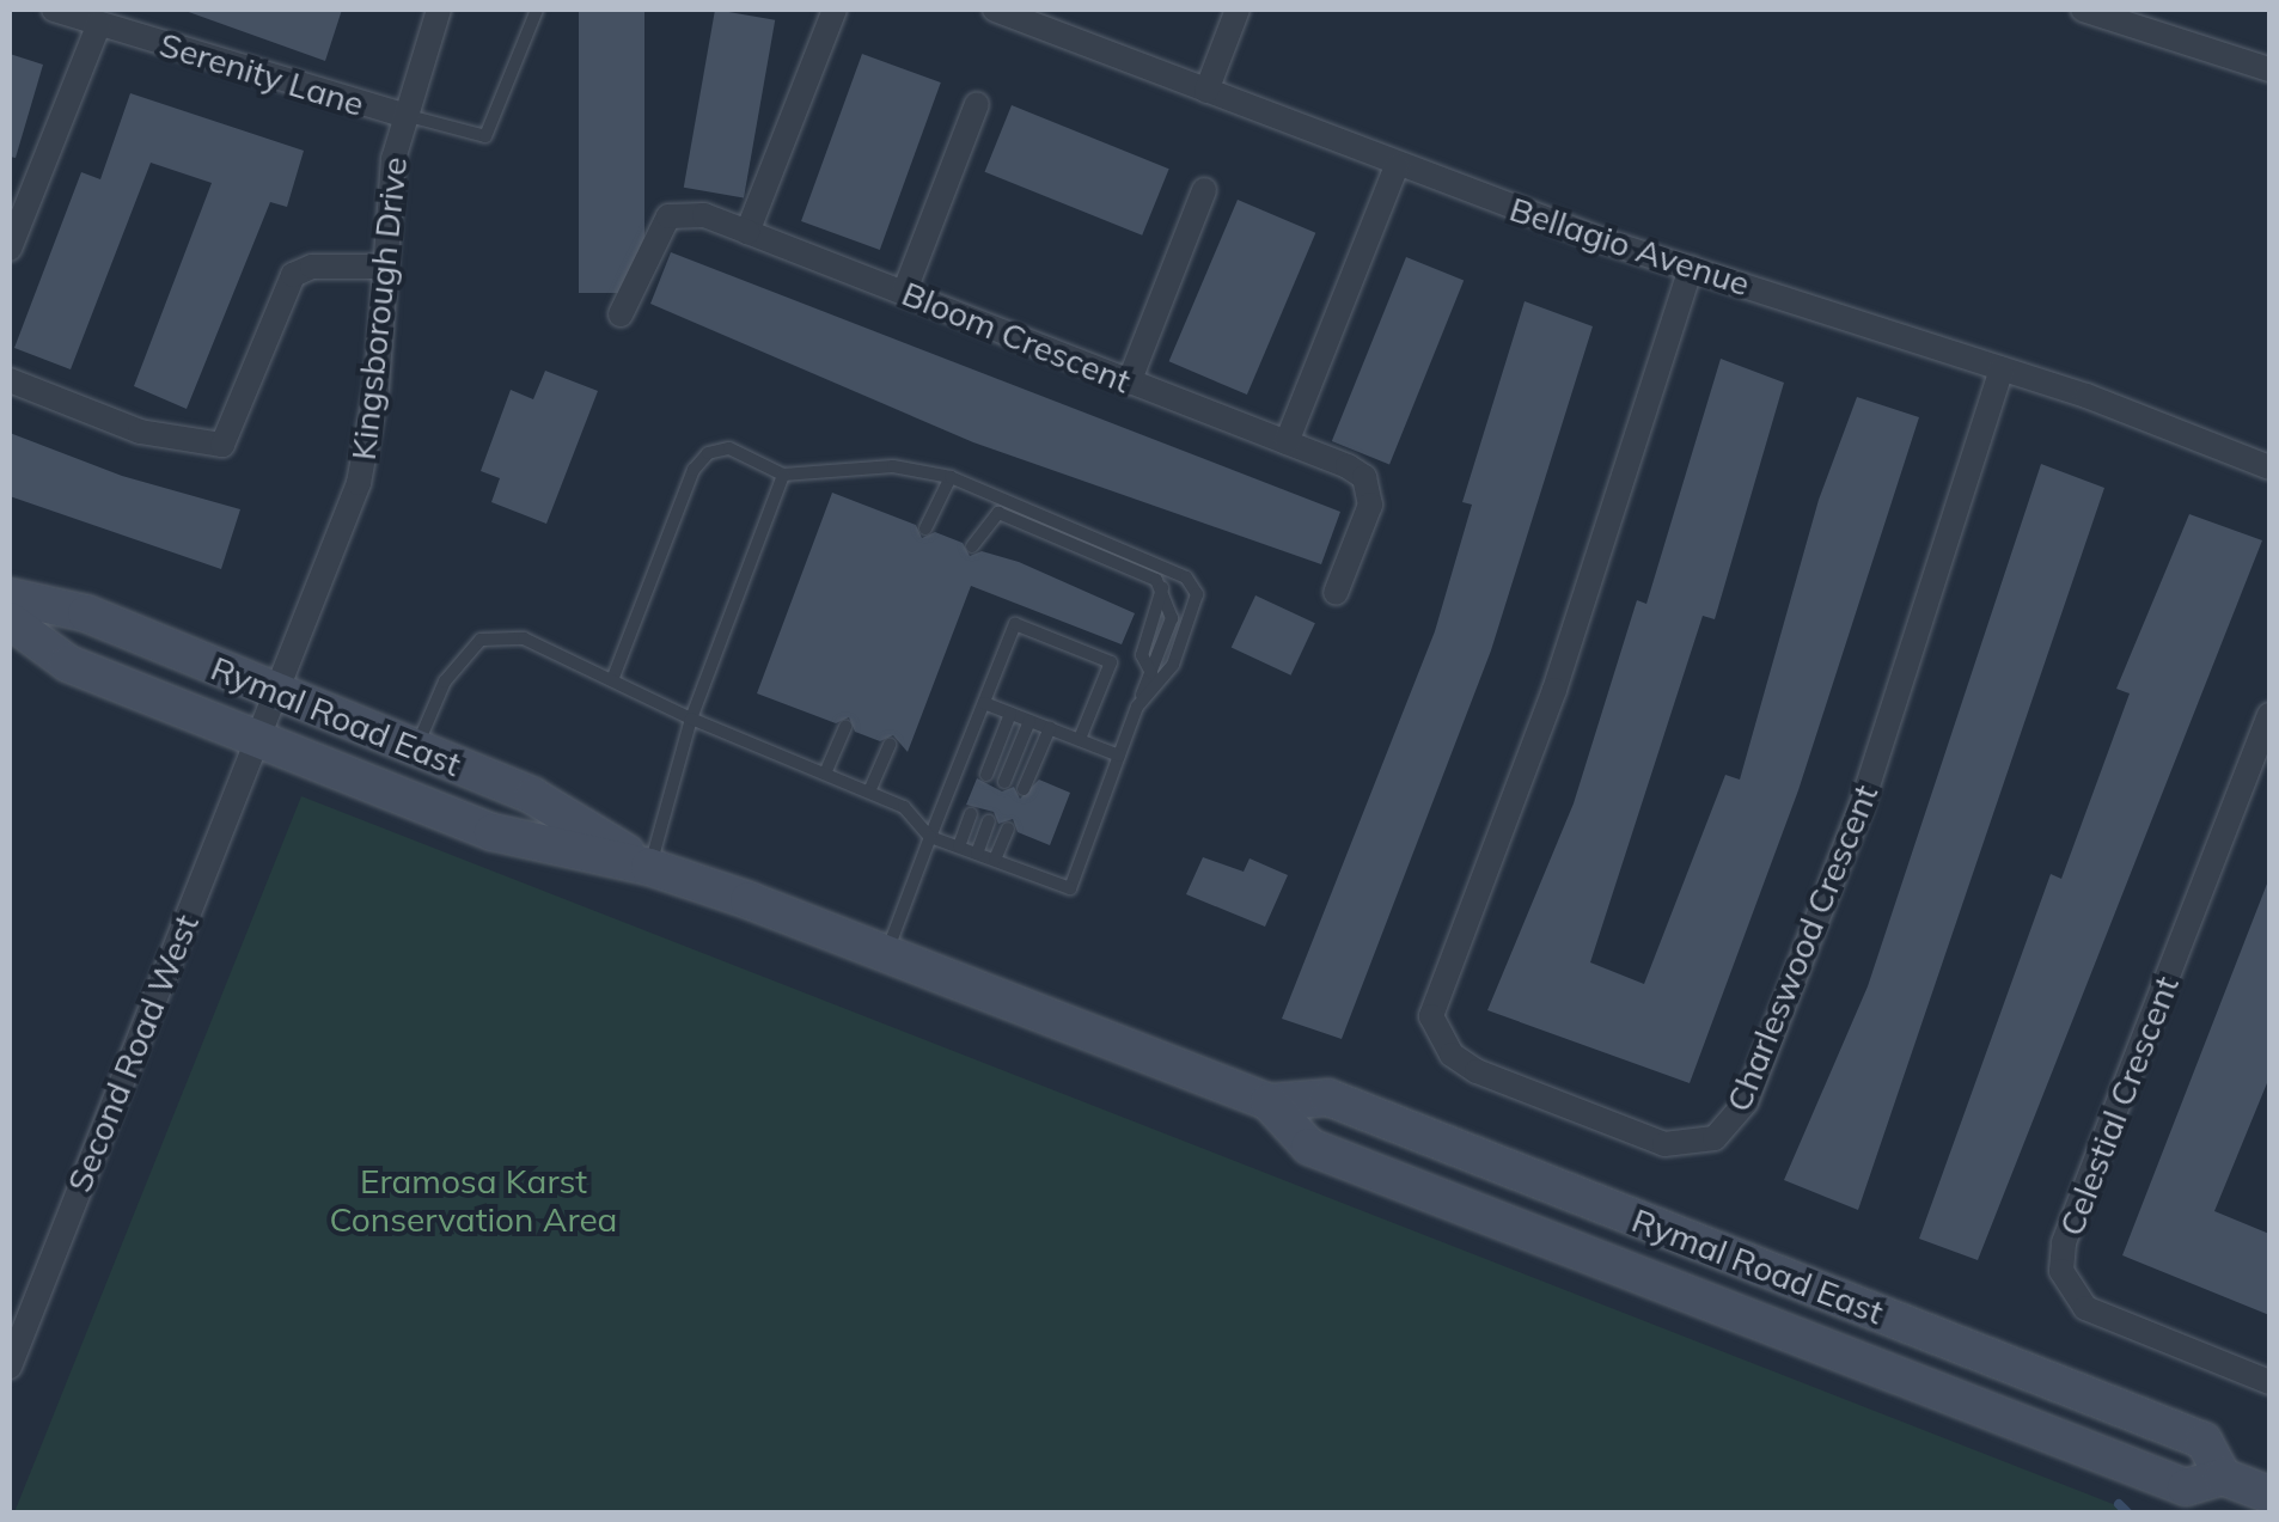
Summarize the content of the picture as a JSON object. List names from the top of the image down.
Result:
{
  "streets": {
    "main road": ["Rymal Road East"],
    "street": [
      "Serenity Lane",
      "Bellagio Avenue",
      "Kingsborough Drive",
      "Bloom Crescent",
      "Charleswood Crescent",
      "Second Road West",
      "Celestial Crescent"
    ]
  },
  "crossings": [
    ["Serenity Lane", "Kingsborough Drive"],
    ["Bellagio Avenue", "Charleswood Crescent"],
    ["Kingsborough Drive", "Rymal Road East"],
    ["Kingsborough Drive", "Second Road West"],
    ["Rymal Road East", "Second Road West"]
  ],
  "parks": ["Eramosa Karst Conservation Area"]
}
